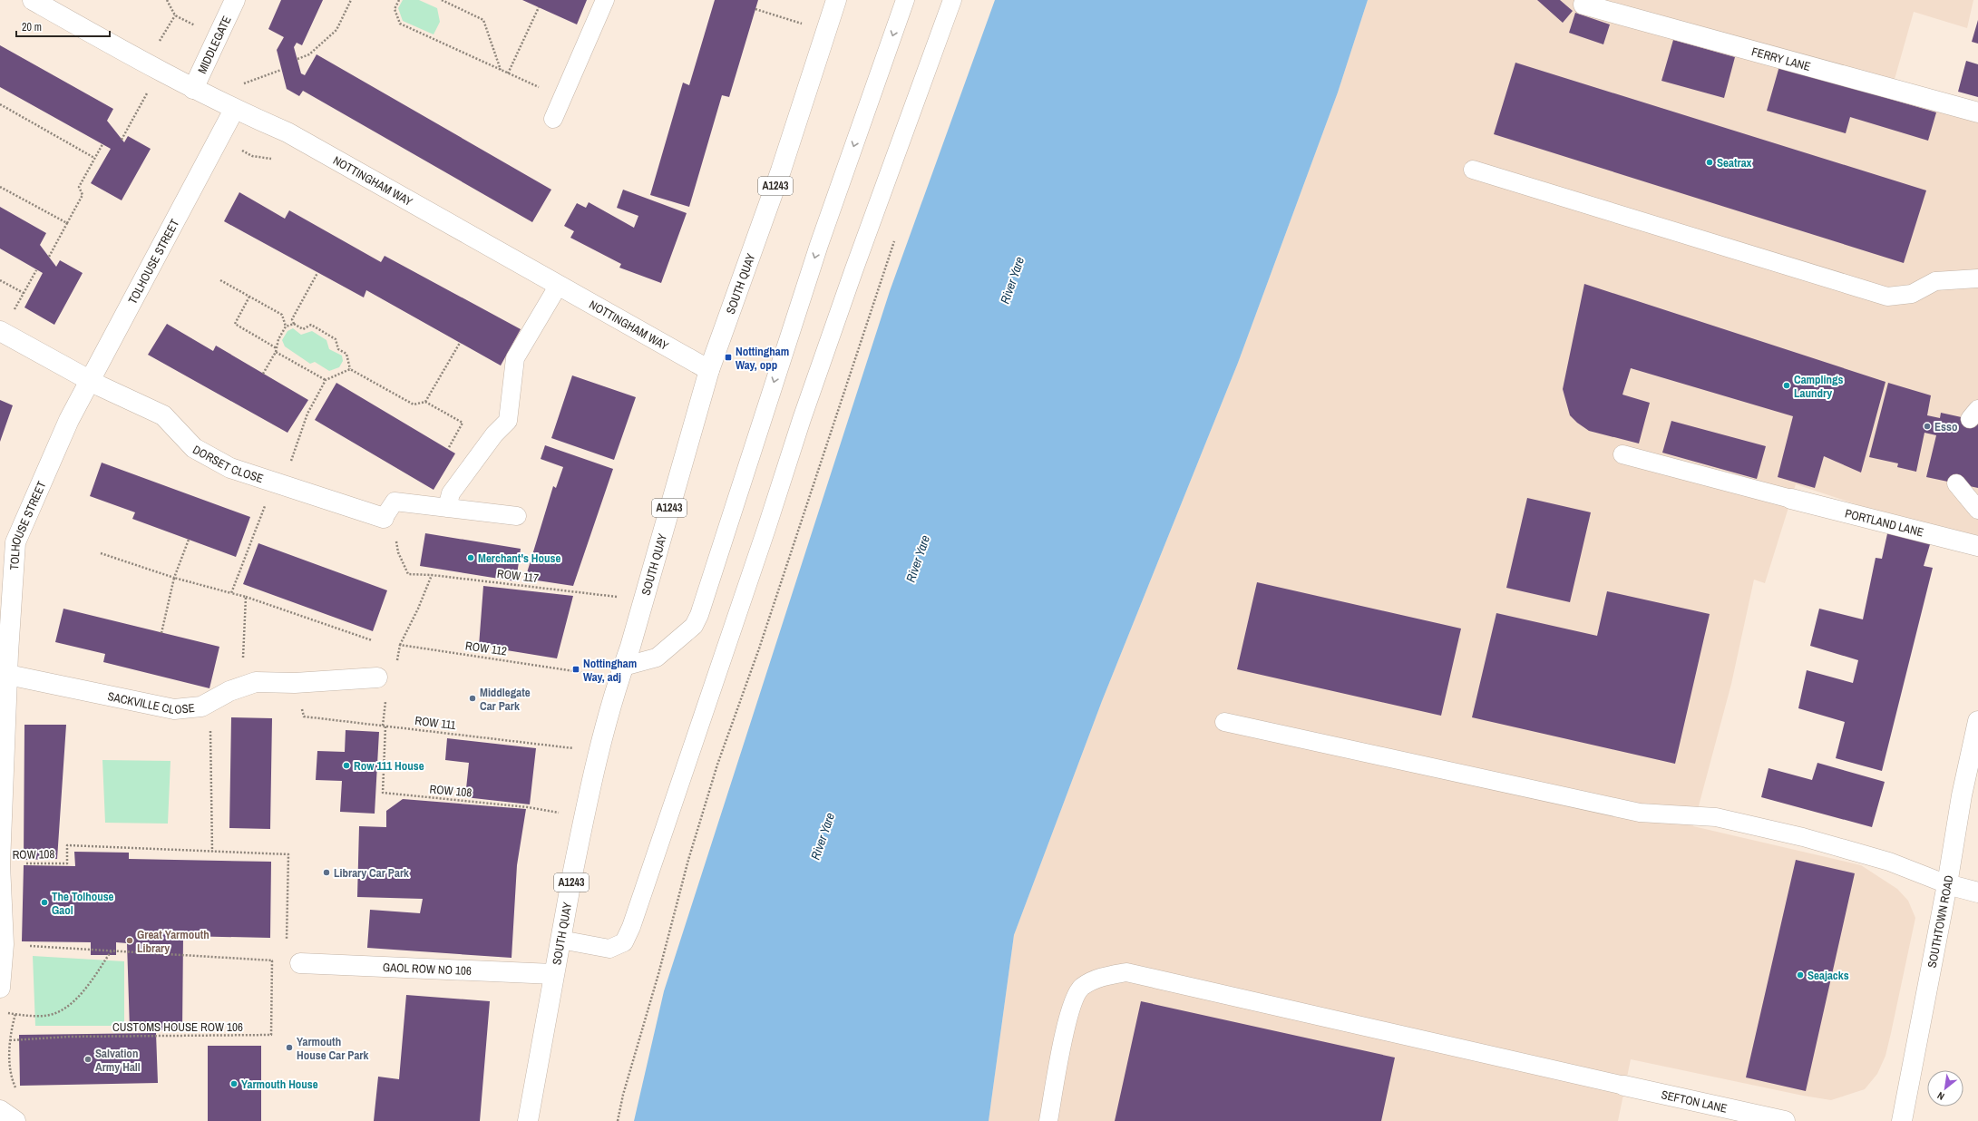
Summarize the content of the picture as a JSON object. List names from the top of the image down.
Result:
{
  "streets": {
    "street": [
      "MIDDLEGATE",
      "FERRY LANE",
      "NOTTINGHAM WAY",
      "A1243",
      "TOLHOUSE STREET",
      "SOUTH QUAY",
      "DORSET CLOSE",
      "PORTLAND LANE",
      "SACKVILLE CLOSE",
      "SOUTHTOWN ROAD",
      "GAOL ROW NO 106",
      "SEFTON LANE"
    ],
    "path": [
      "ROW 117",
      "ROW 112",
      "ROW 111",
      "ROW 108",
      "CUSTOMS HOUSE ROW 106"
    ]
  },
  "crossings": [
    ["MIDDLEGATE", "NOTTINGHAM WAY"],
    ["NOTTINGHAM WAY", "TOLHOUSE STREET"],
    ["NOTTINGHAM WAY", "SOUTH QUAY"],
    ["TOLHOUSE STREET", "DORSET CLOSE"],
    ["TOLHOUSE STREET", "SACKVILLE CLOSE"],
    ["TOLHOUSE STREET", "ROW 108"],
    ["SOUTH QUAY", "ROW 117"],
    ["SOUTH QUAY", "ROW 112"],
    ["SOUTH QUAY", "ROW 111"],
    ["SOUTH QUAY", "ROW 108"],
    ["SOUTH QUAY", "GAOL ROW NO 106"],
    ["DORSET CLOSE", "ROW 117"],
    ["SACKVILLE CLOSE", "ROW 111"],
    ["ROW 111", "ROW 108"]
  ],
  "water": ["River Yare"],
  "places": {
    "other": [
      "Seatrax",
      "Camplings Laundry",
      "Esso",
      "Merchant's House",
      "Middlegate Car Park",
      "Row 111 House",
      "Library Car Park",
      "The Tolhouse Gaol",
      "Great Yarmouth Library",
      "Seajacks",
      "Yarmouth House Car Park",
      "Salvation Army Hall",
      "Yarmouth House"
    ],
    "transit": ["Nottingham Way, opp", "Nottingham Way, adj"]
  },
  "scale_bar": "20 m",
  "north": "bottom left"
}
